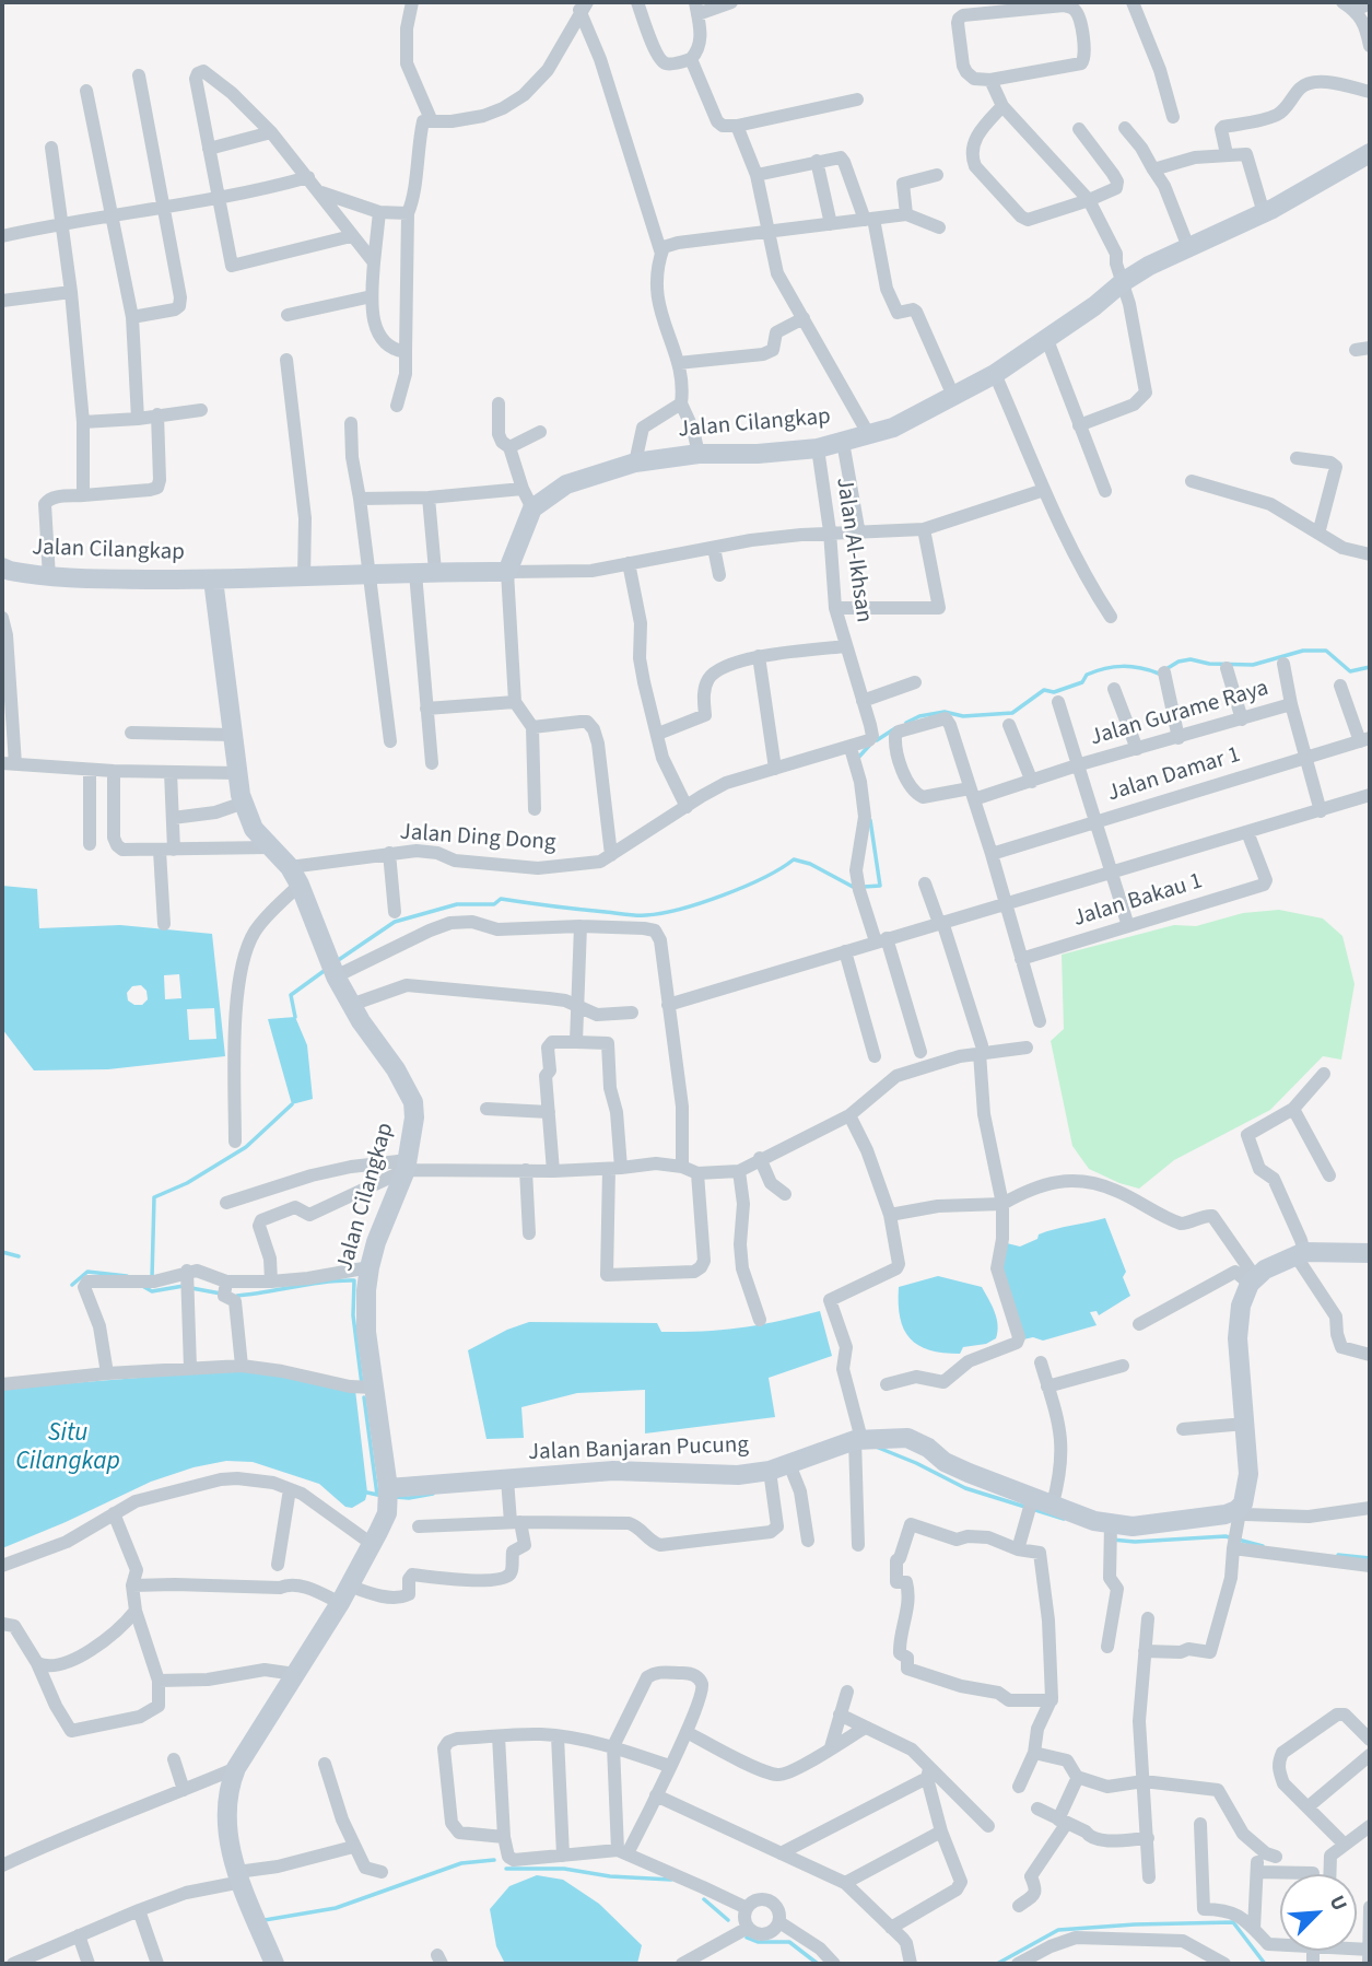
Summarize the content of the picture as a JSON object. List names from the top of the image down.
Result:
{
  "streets": {
    "street": [
      "Jalan Cilangkap",
      "Jalan Al-Ikhsan",
      "Jalan Gurame Raya",
      "Jalan Damar 1",
      "Jalan Ding Dong",
      "Jalan Bakau 1",
      "Jalan Banjaran Pucung"
    ]
  },
  "crossings": [
    ["Jalan Cilangkap", "Jalan Al-Ikhsan"],
    ["Jalan Cilangkap", "Jalan Ding Dong"],
    ["Jalan Cilangkap", "Jalan Banjaran Pucung"]
  ],
  "water": ["Situ Cilangkap"],
  "north": "top right"
}
